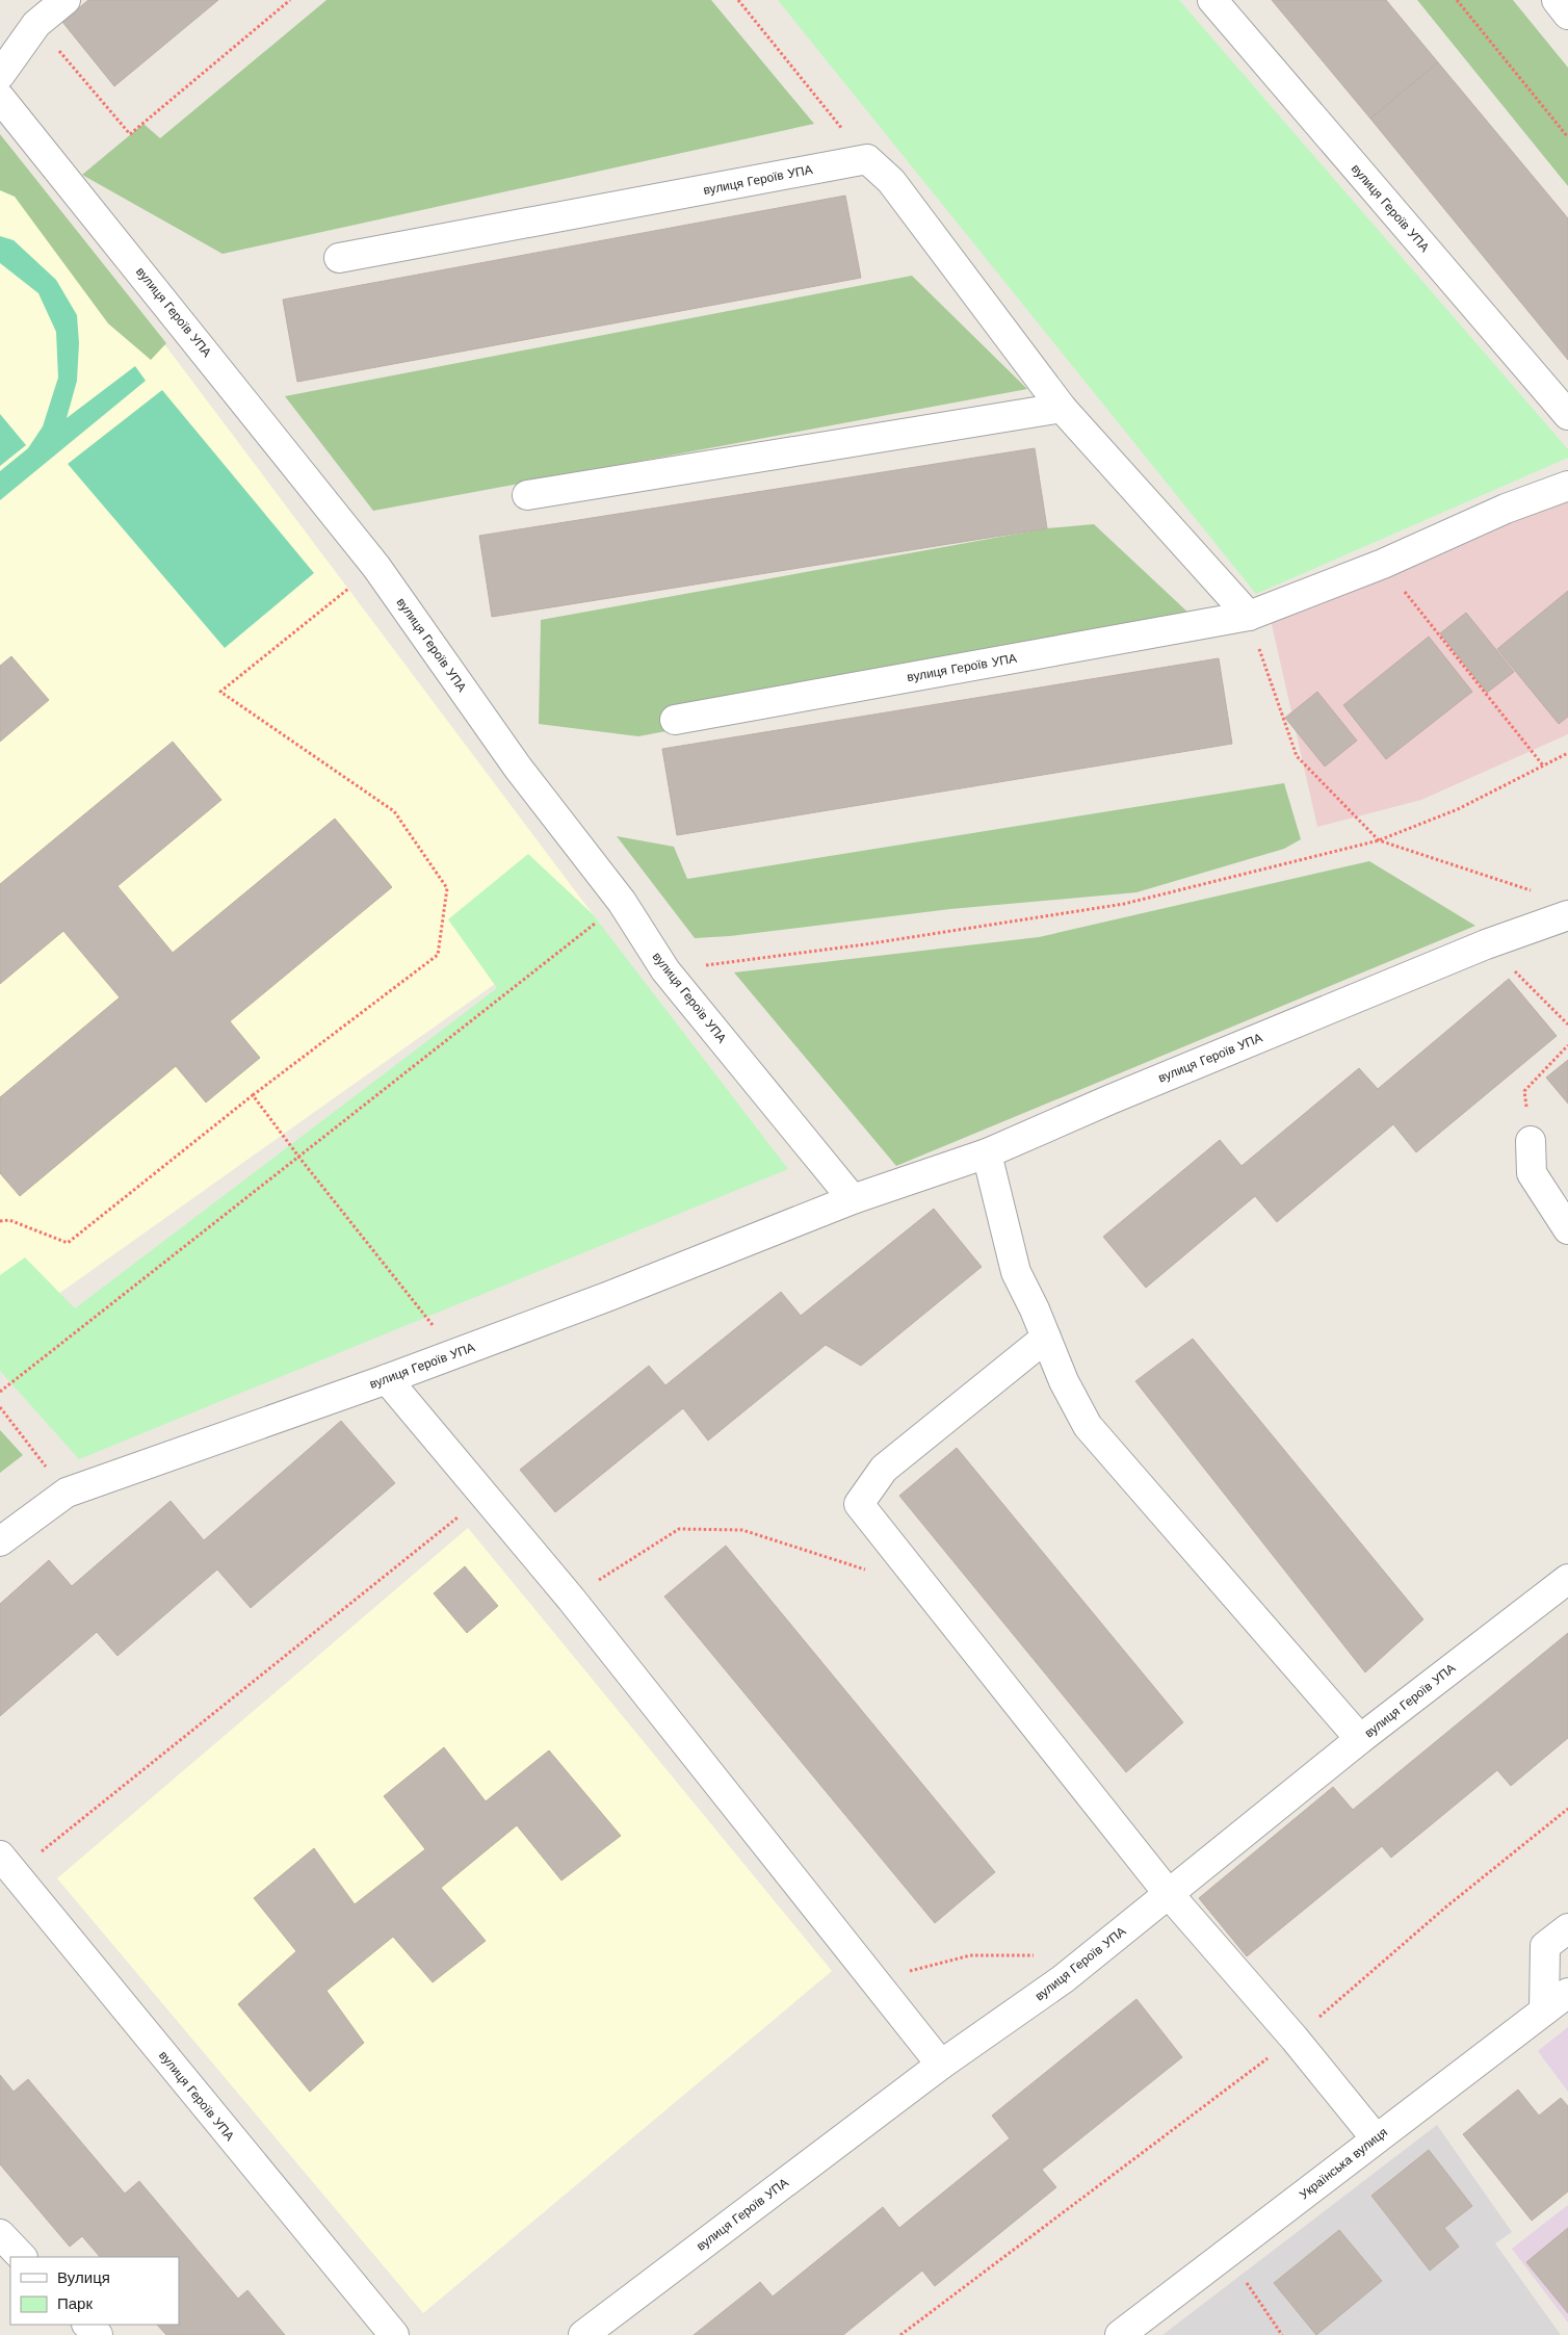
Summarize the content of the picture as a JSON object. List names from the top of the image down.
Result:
{
  "streets": {
    "street": ["вулиця Героїв УПА", "Українська вулиця"]
  },
  "legend": ["Вулиця", "Парк"]
}
